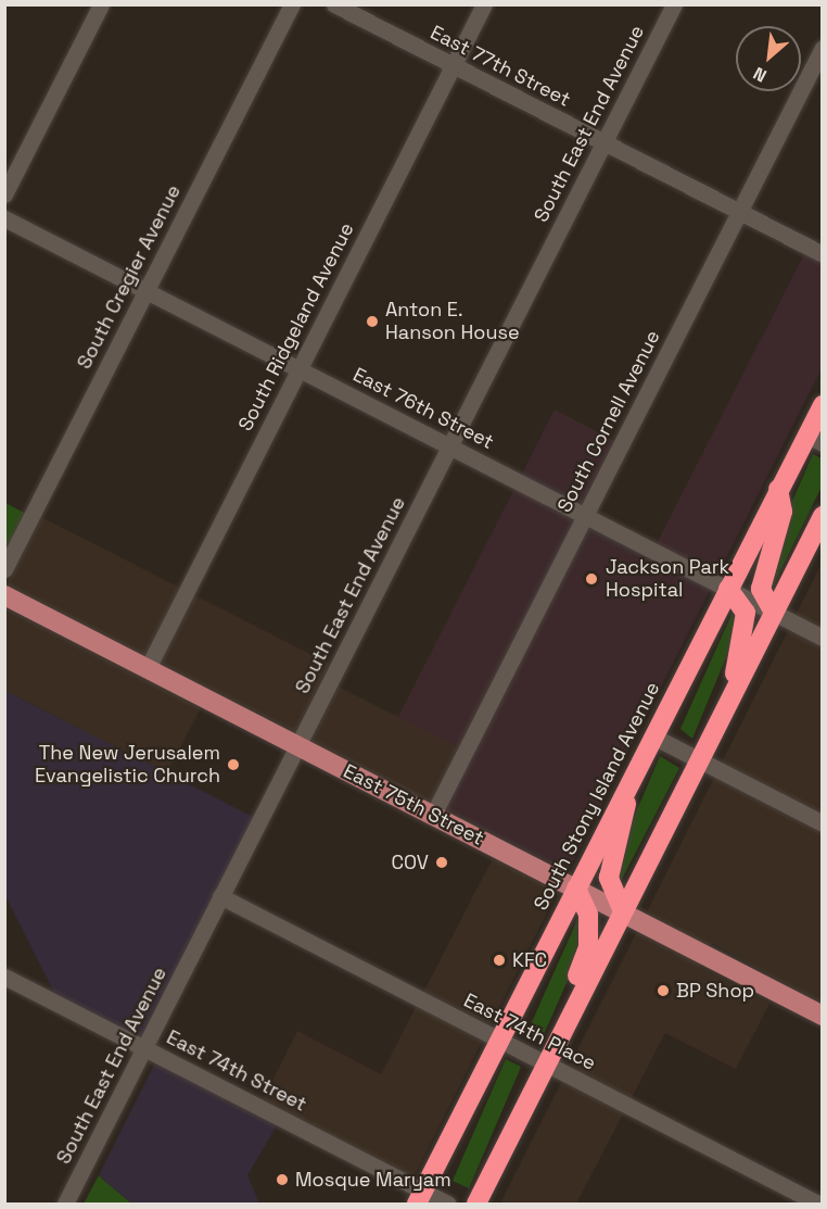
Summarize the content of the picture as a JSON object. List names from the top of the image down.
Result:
{
  "streets": {
    "highway": ["South Stony Island Avenue"],
    "main road": ["East 75th Street"],
    "street": [
      "East 77th Street",
      "South East End Avenue",
      "South Cregier Avenue",
      "South Ridgeland Avenue",
      "East 76th Street",
      "South Cornell Avenue",
      "East 74th Place",
      "East 74th Street"
    ]
  },
  "crossings": [
    ["East 77th Street", "South East End Avenue"],
    ["East 77th Street", "South Ridgeland Avenue"],
    ["East 77th Street", "South Cornell Avenue"],
    ["South East End Avenue", "East 76th Street"],
    ["South East End Avenue", "East 75th Street"],
    ["South East End Avenue", "East 74th Place"],
    ["South East End Avenue", "East 74th Street"],
    ["South Cregier Avenue", "East 76th Street"],
    ["South Ridgeland Avenue", "East 76th Street"],
    ["South Ridgeland Avenue", "East 75th Street"],
    ["East 76th Street", "South Cornell Avenue"],
    ["East 76th Street", "South Stony Island Avenue"],
    ["South Cornell Avenue", "East 75th Street"],
    ["South Stony Island Avenue", "East 75th Street"],
    ["South Stony Island Avenue", "East 74th Place"],
    ["South Stony Island Avenue", "East 74th Street"]
  ],
  "places": [
    "Anton E. Hanson House",
    "Jackson Park Hospital",
    "The New Jerusalem Evangelistic Church",
    "COV",
    "KFC",
    "BP Shop",
    "Mosque Maryam"
  ],
  "north": "bottom left"
}
